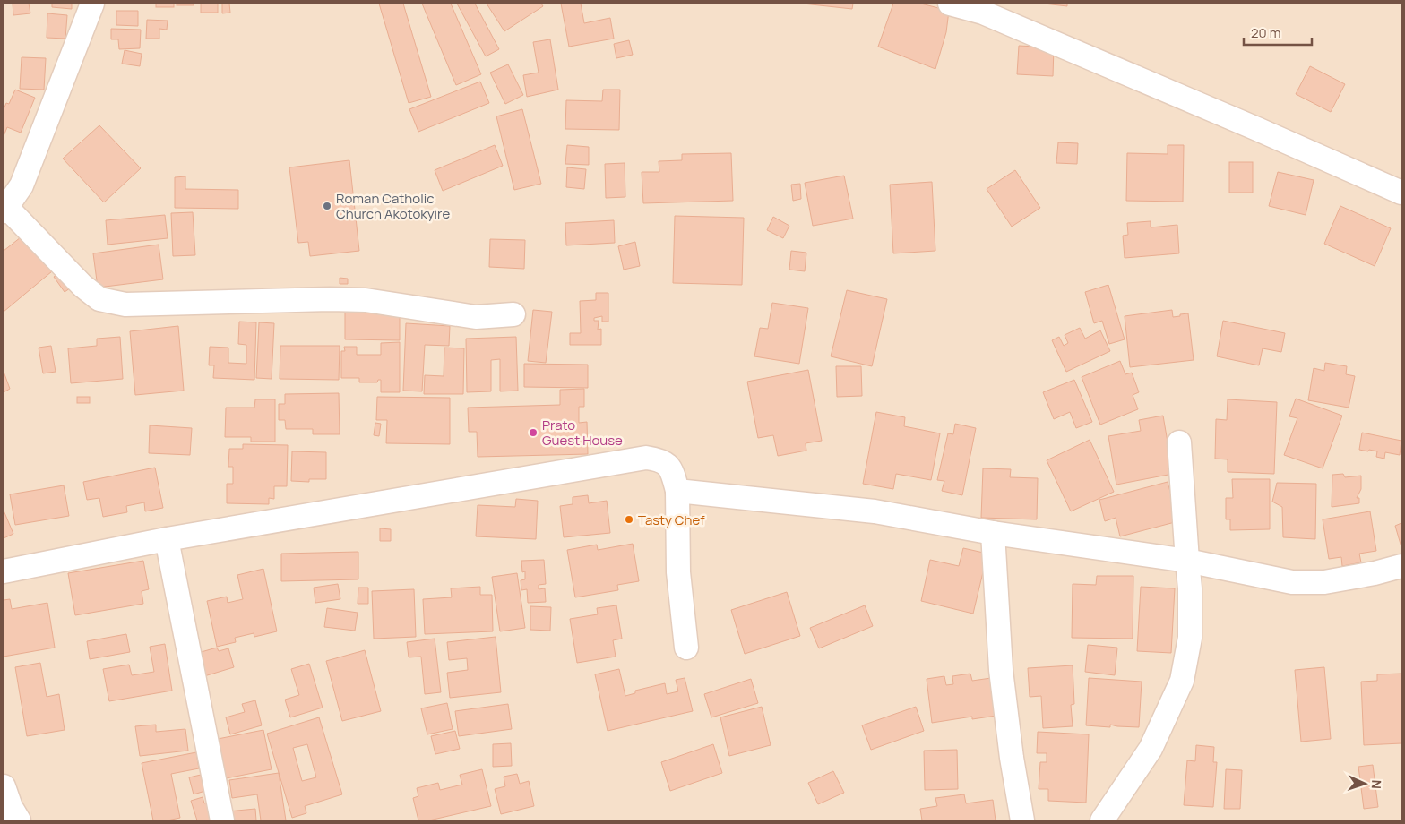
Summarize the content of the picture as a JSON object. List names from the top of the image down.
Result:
{
  "places": ["Roman Catholic Church Akotokyire", "Prato Guest House", "Tasty Chef"],
  "scale_bar": "20 m",
  "north": "right"
}
